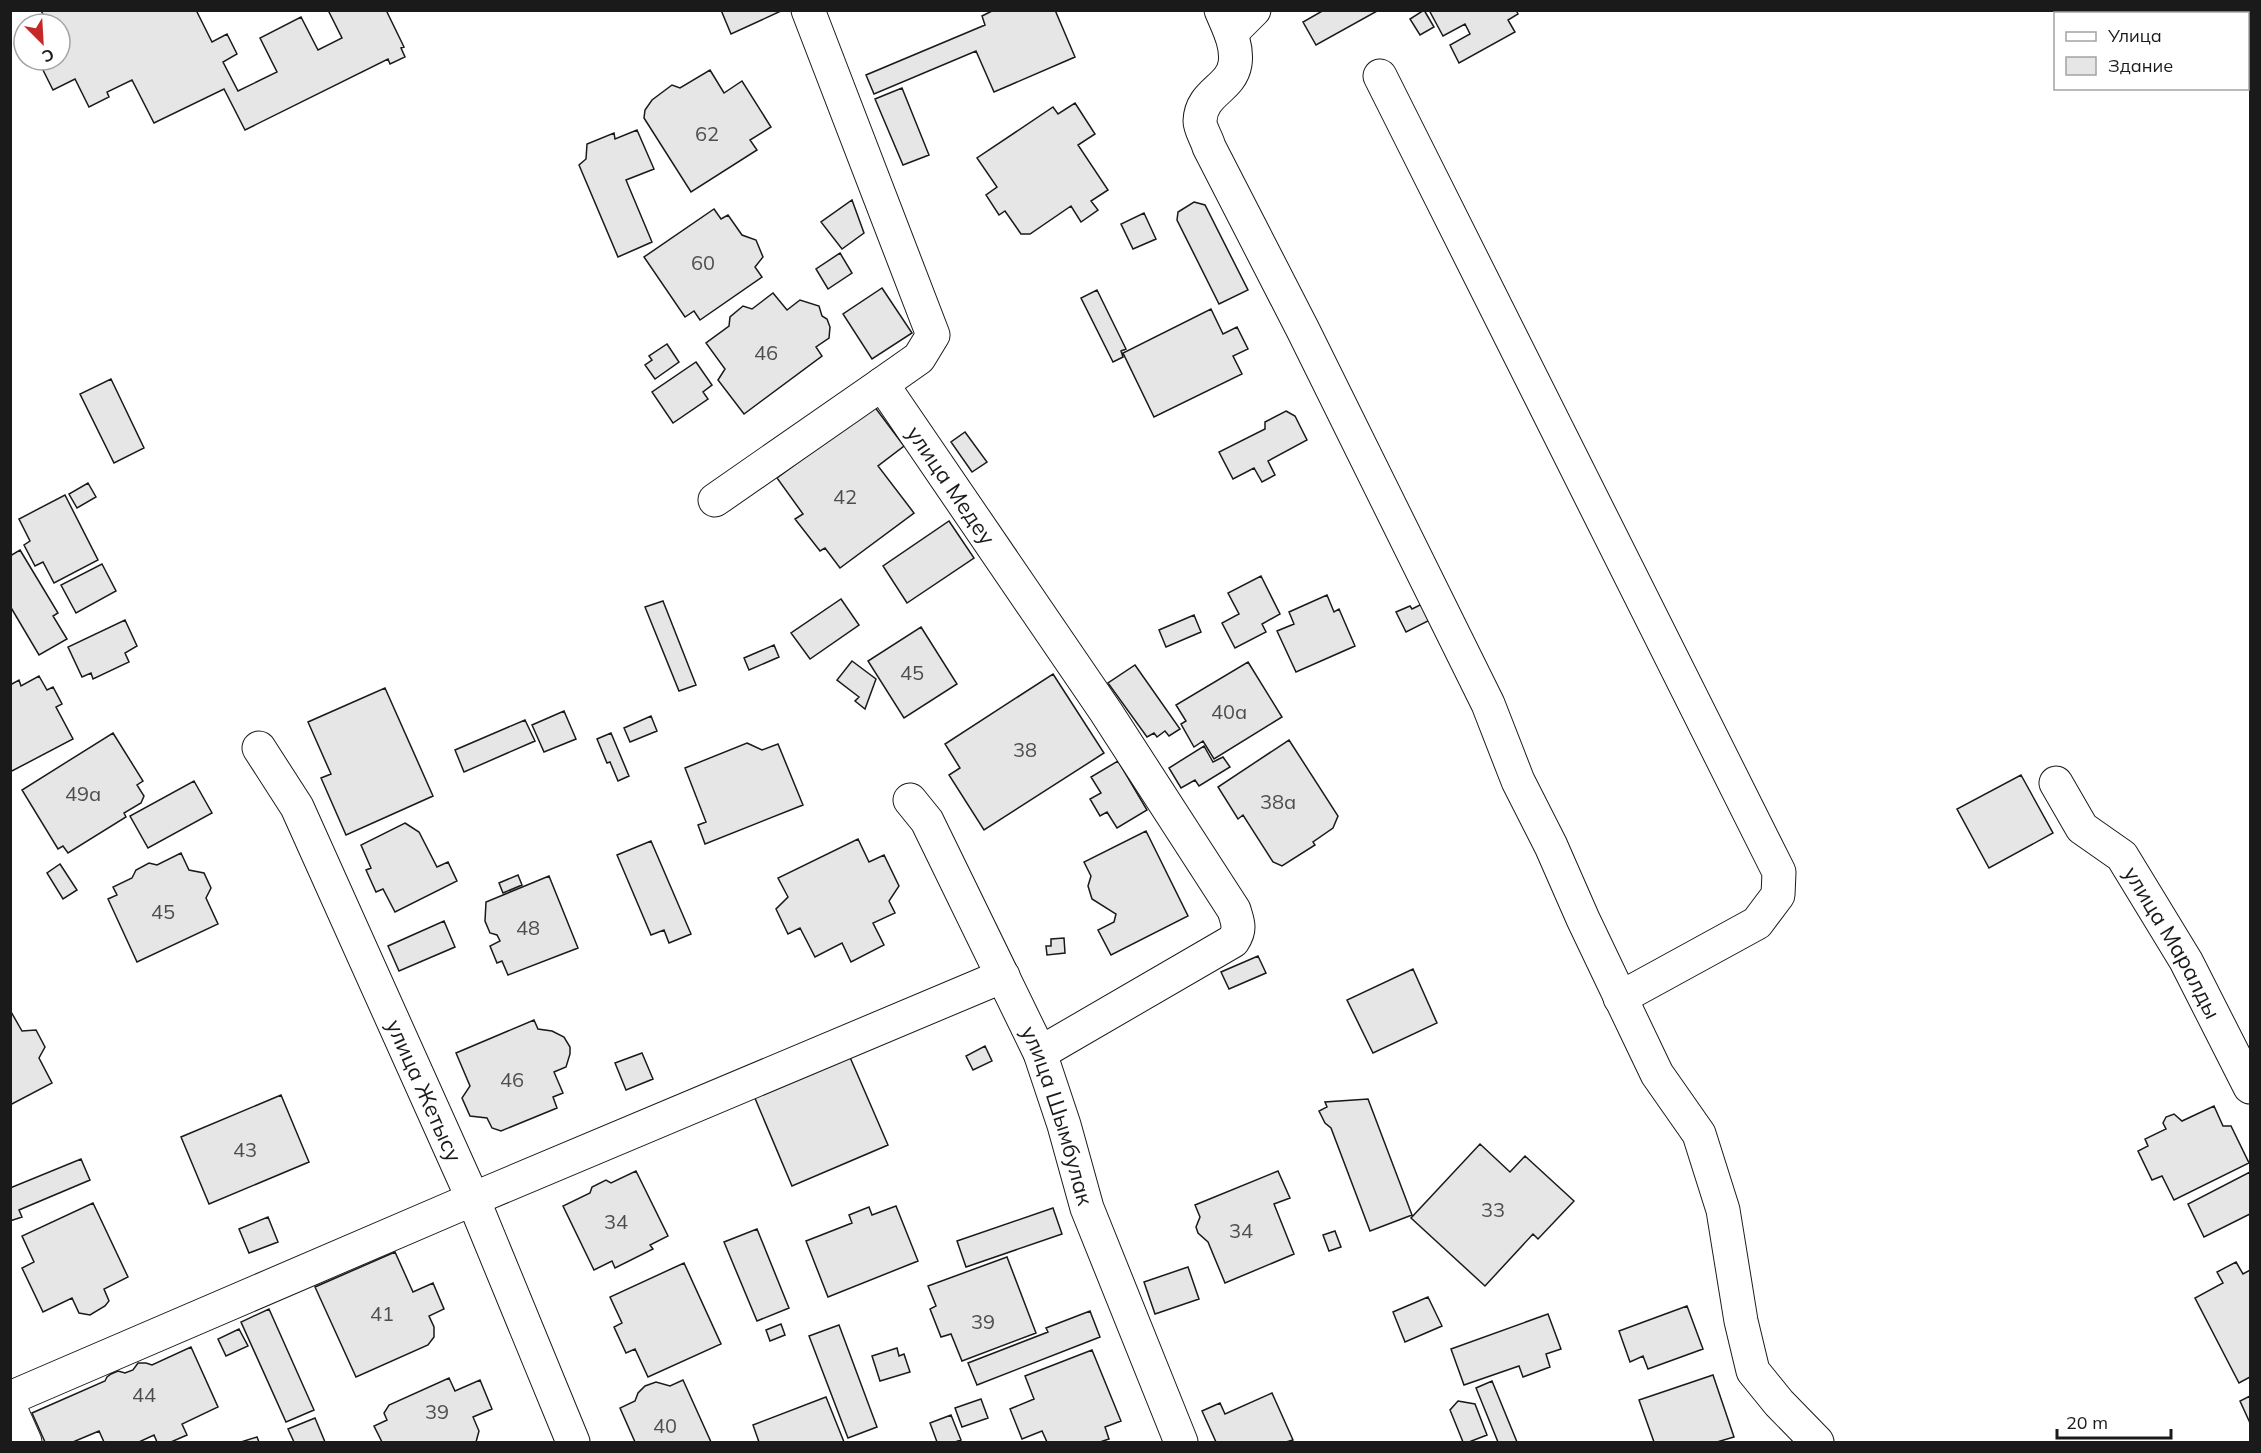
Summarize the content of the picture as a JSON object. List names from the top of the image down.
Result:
{
  "streets": {
    "street": [
      "улица Медеу",
      "улица Маралды",
      "улица Жетысу",
      "улица Шымбулак"
    ]
  },
  "crossings": [
    ["улица Медеу", "улица Шымбулак"]
  ],
  "house_numbers": [
    "62",
    "60",
    "46",
    "42",
    "45",
    "40а",
    "38",
    "49а",
    "38а",
    "45",
    "48",
    "46",
    "43",
    "33",
    "34",
    "34",
    "41",
    "39",
    "44",
    "39",
    "40"
  ],
  "legend": ["Улица", "Здание"],
  "scale_bar": "20 m",
  "north": "bottom right"
}
